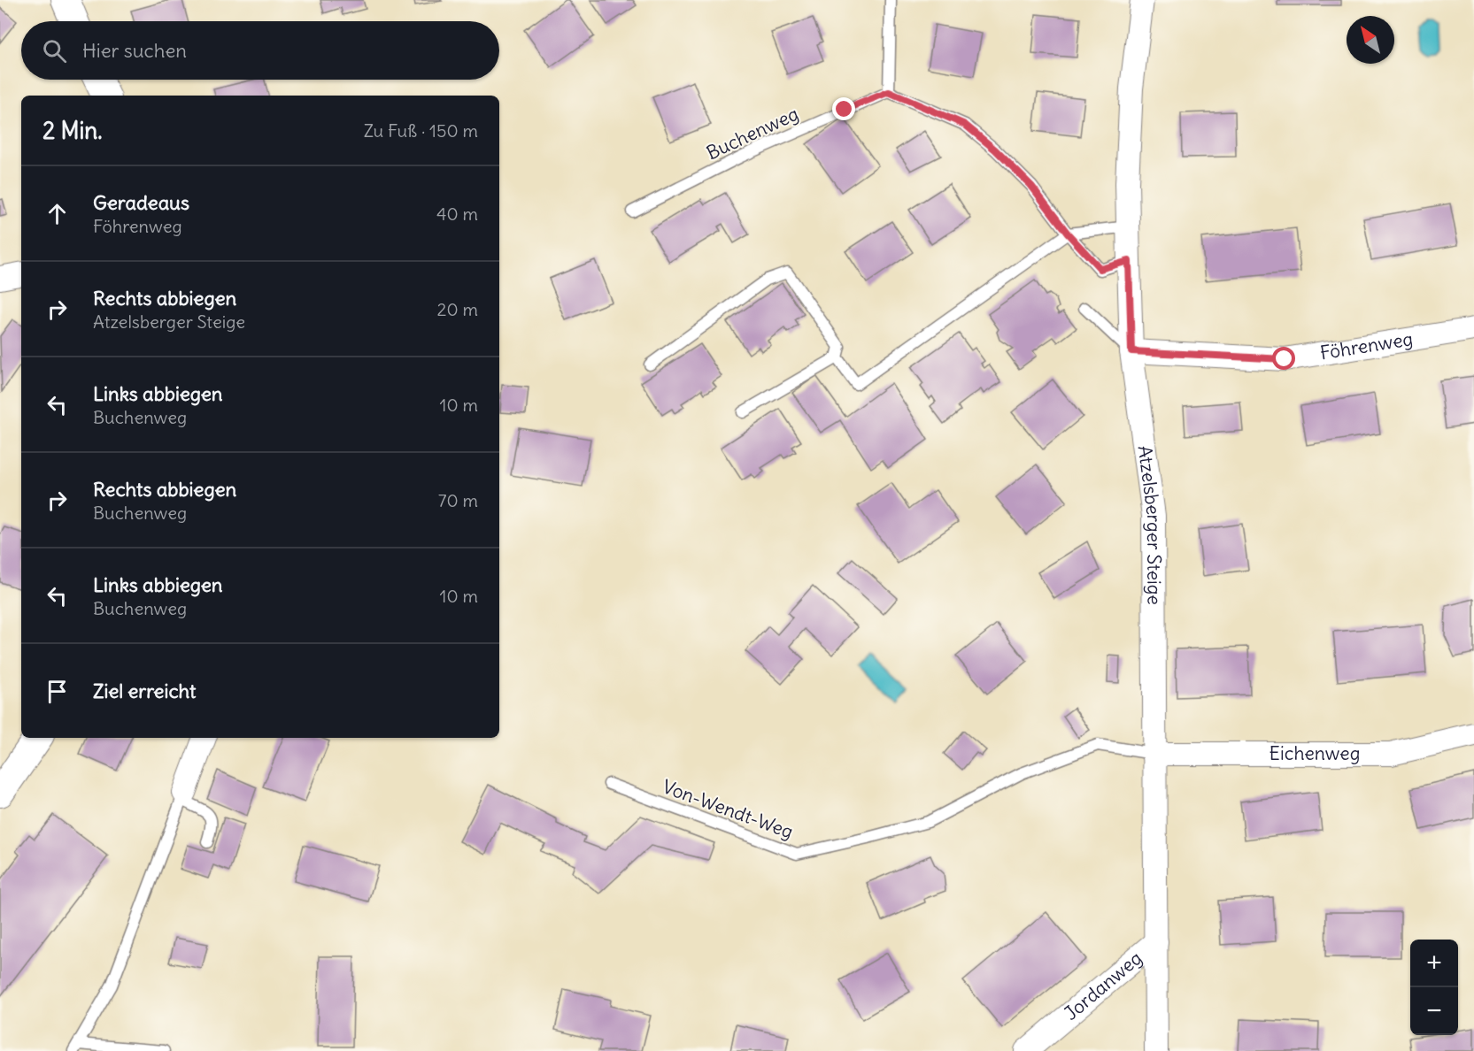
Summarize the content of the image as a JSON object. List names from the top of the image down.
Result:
{
  "streets": {
    "street": [
      "Föhrenweg",
      "Atzelsberger Steige",
      "Eichenweg",
      "Jordanweg"
    ],
    "lane": ["Buchenweg", "Von-Wendt-Weg"]
  },
  "crossings": [
    ["Föhrenweg", "Atzelsberger Steige"],
    ["Atzelsberger Steige", "Eichenweg"],
    ["Atzelsberger Steige", "Von-Wendt-Weg"],
    ["Atzelsberger Steige", "Jordanweg"],
    ["Eichenweg", "Von-Wendt-Weg"]
  ],
  "north": "top left",
  "page": {
    "search": "Hier suchen",
    "heading": ["2 Min.", "Zu Fuß · 150 m"],
    "list": [
      ["Geradeaus", "Föhrenweg", "40 m"],
      ["Rechts abbiegen", "Atzelsberger Steige", "20 m"],
      ["Links abbiegen", "Buchenweg", "10 m"],
      ["Rechts abbiegen", "Buchenweg", "70 m"],
      ["Links abbiegen", "Buchenweg", "10 m"],
      "Ziel erreicht"
    ],
    "map_buttons": ["+", "−"]
  }
}
